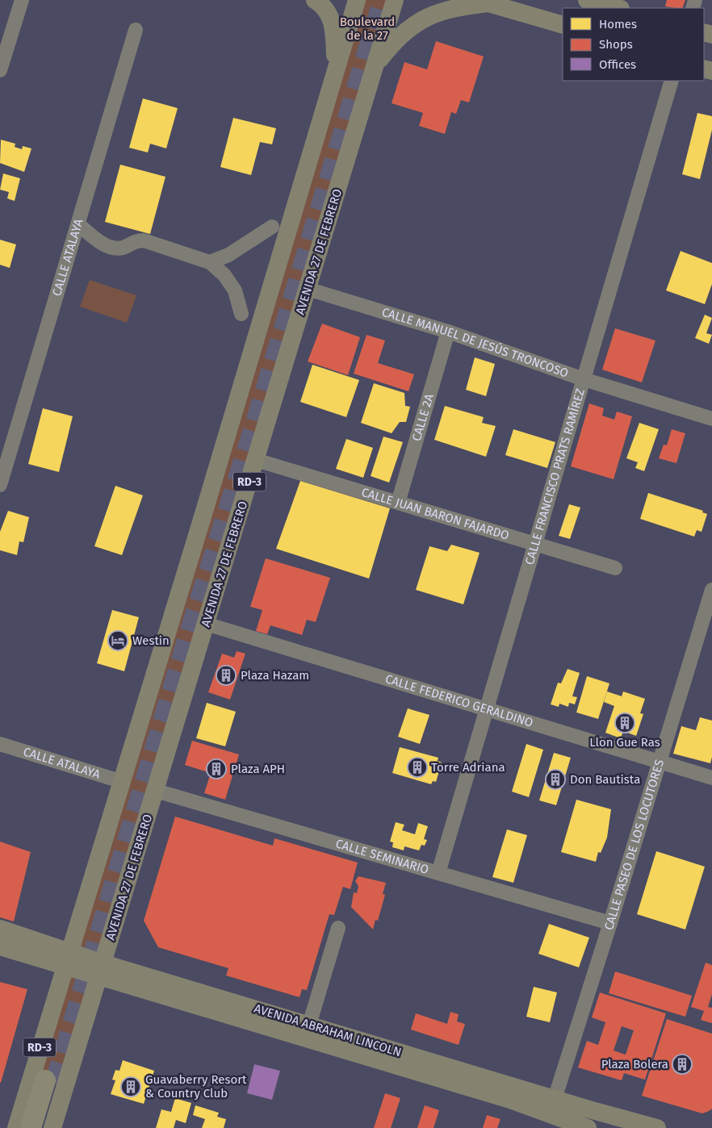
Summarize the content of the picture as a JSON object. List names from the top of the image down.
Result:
{
  "streets": {
    "main road": ["AVENIDA 27 DE FEBRERO", "RD-3", "AVENIDA ABRAHAM LINCOLN"],
    "street": [
      "CALLE ATALAYA",
      "CALLE MANUEL DE JESÚS TRONCOSO",
      "CALLE 2A",
      "CALLE FRANCISCO PRATS RAMÍREZ",
      "CALLE JUAN BARON FAJARDO",
      "CALLE FEDERICO GERALDINO",
      "CALLE PASEO DE LOS LOCUTORES",
      "CALLE SEMINARIO"
    ]
  },
  "crossings": [
    ["AVENIDA 27 DE FEBRERO", "CALLE MANUEL DE JESÚS TRONCOSO"],
    ["AVENIDA 27 DE FEBRERO", "CALLE JUAN BARON FAJARDO"],
    ["AVENIDA 27 DE FEBRERO", "CALLE FEDERICO GERALDINO"],
    ["AVENIDA 27 DE FEBRERO", "CALLE SEMINARIO"],
    ["AVENIDA 27 DE FEBRERO", "AVENIDA ABRAHAM LINCOLN"],
    ["CALLE ATALAYA", "RD-3"],
    ["CALLE MANUEL DE JESÚS TRONCOSO", "CALLE 2A"],
    ["CALLE MANUEL DE JESÚS TRONCOSO", "CALLE FRANCISCO PRATS RAMÍREZ"],
    ["CALLE 2A", "CALLE JUAN BARON FAJARDO"],
    ["CALLE FRANCISCO PRATS RAMÍREZ", "CALLE JUAN BARON FAJARDO"],
    ["CALLE FRANCISCO PRATS RAMÍREZ", "CALLE FEDERICO GERALDINO"],
    ["CALLE FRANCISCO PRATS RAMÍREZ", "CALLE SEMINARIO"],
    ["RD-3", "AVENIDA ABRAHAM LINCOLN"],
    ["CALLE FEDERICO GERALDINO", "CALLE PASEO DE LOS LOCUTORES"],
    ["CALLE PASEO DE LOS LOCUTORES", "CALLE SEMINARIO"],
    ["CALLE PASEO DE LOS LOCUTORES", "AVENIDA ABRAHAM LINCOLN"]
  ],
  "parks": ["Boulevard de la 27"],
  "places": {
    "hotel": ["Westin"],
    "building": [
      "Plaza Hazam",
      "Llon Gue Ras",
      "Torre Adriana",
      "Plaza APH",
      "Don Bautista",
      "Plaza Bolera",
      "Guavaberry Resort & Country Club"
    ]
  },
  "legend": ["Homes", "Shops", "Offices"]
}
